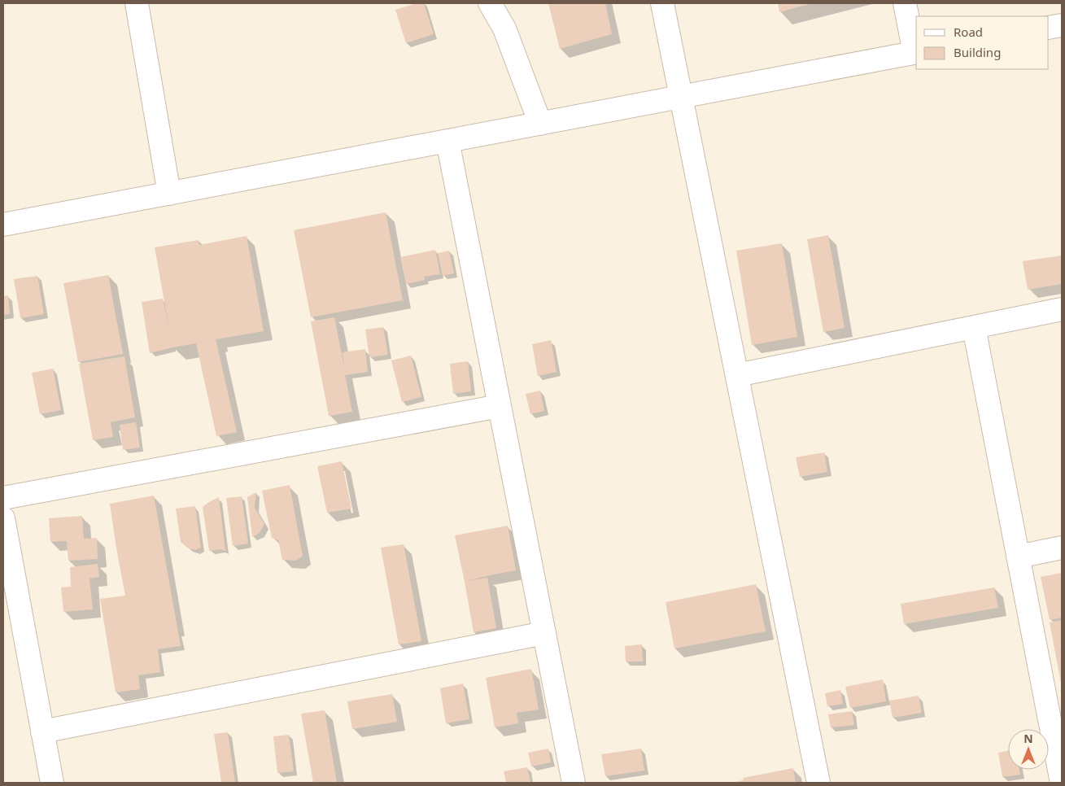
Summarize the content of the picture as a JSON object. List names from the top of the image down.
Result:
{
  "legend": ["Road", "Building"],
  "north": "top"
}
